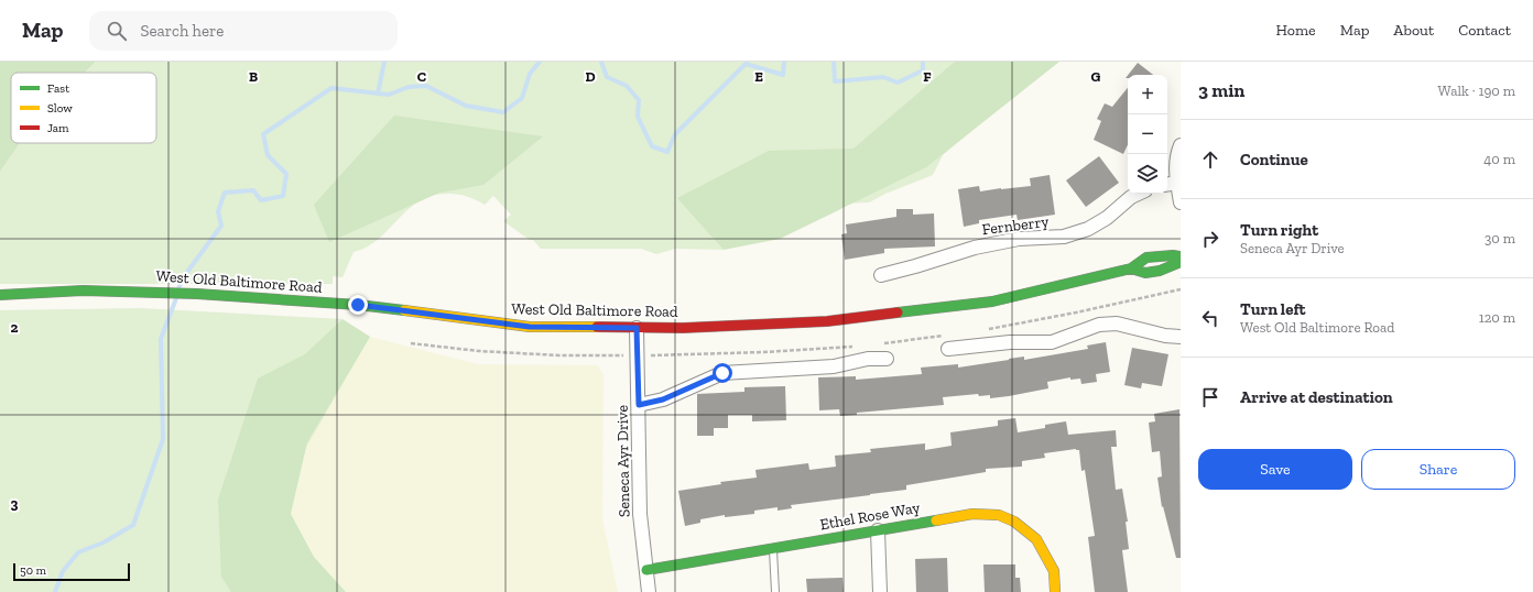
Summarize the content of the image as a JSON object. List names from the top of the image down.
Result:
{
  "streets": {
    "street": [
      "Fernberry",
      "West Old Baltimore Road",
      "Seneca Ayr Drive",
      "Ethel Rose Way"
    ]
  },
  "crossings": [
    ["West Old Baltimore Road", "Seneca Ayr Drive"],
    ["Seneca Ayr Drive", "Ethel Rose Way"]
  ],
  "legend": ["Fast", "Slow", "Jam"],
  "scale_bar": "50 m",
  "page": {
    "header": "Map",
    "search": "Search here",
    "nav": [
      "Home",
      "Map",
      "About",
      "Contact"
    ],
    "heading": ["3 min", "Walk · 190 m"],
    "map_buttons": ["+", "−"],
    "list": [
      ["Continue", "40 m"],
      ["Turn right", "Seneca Ayr Drive", "30 m"],
      ["Turn left", "West Old Baltimore Road", "120 m"],
      "Arrive at destination"
    ],
    "buttons": ["Save", "Share"],
    "scale": "50 m"
  },
  "grid": {
    "columns": [
      "B",
      "C",
      "D",
      "E",
      "F",
      "G"
    ],
    "rows": ["2", "3"]
  }
}
